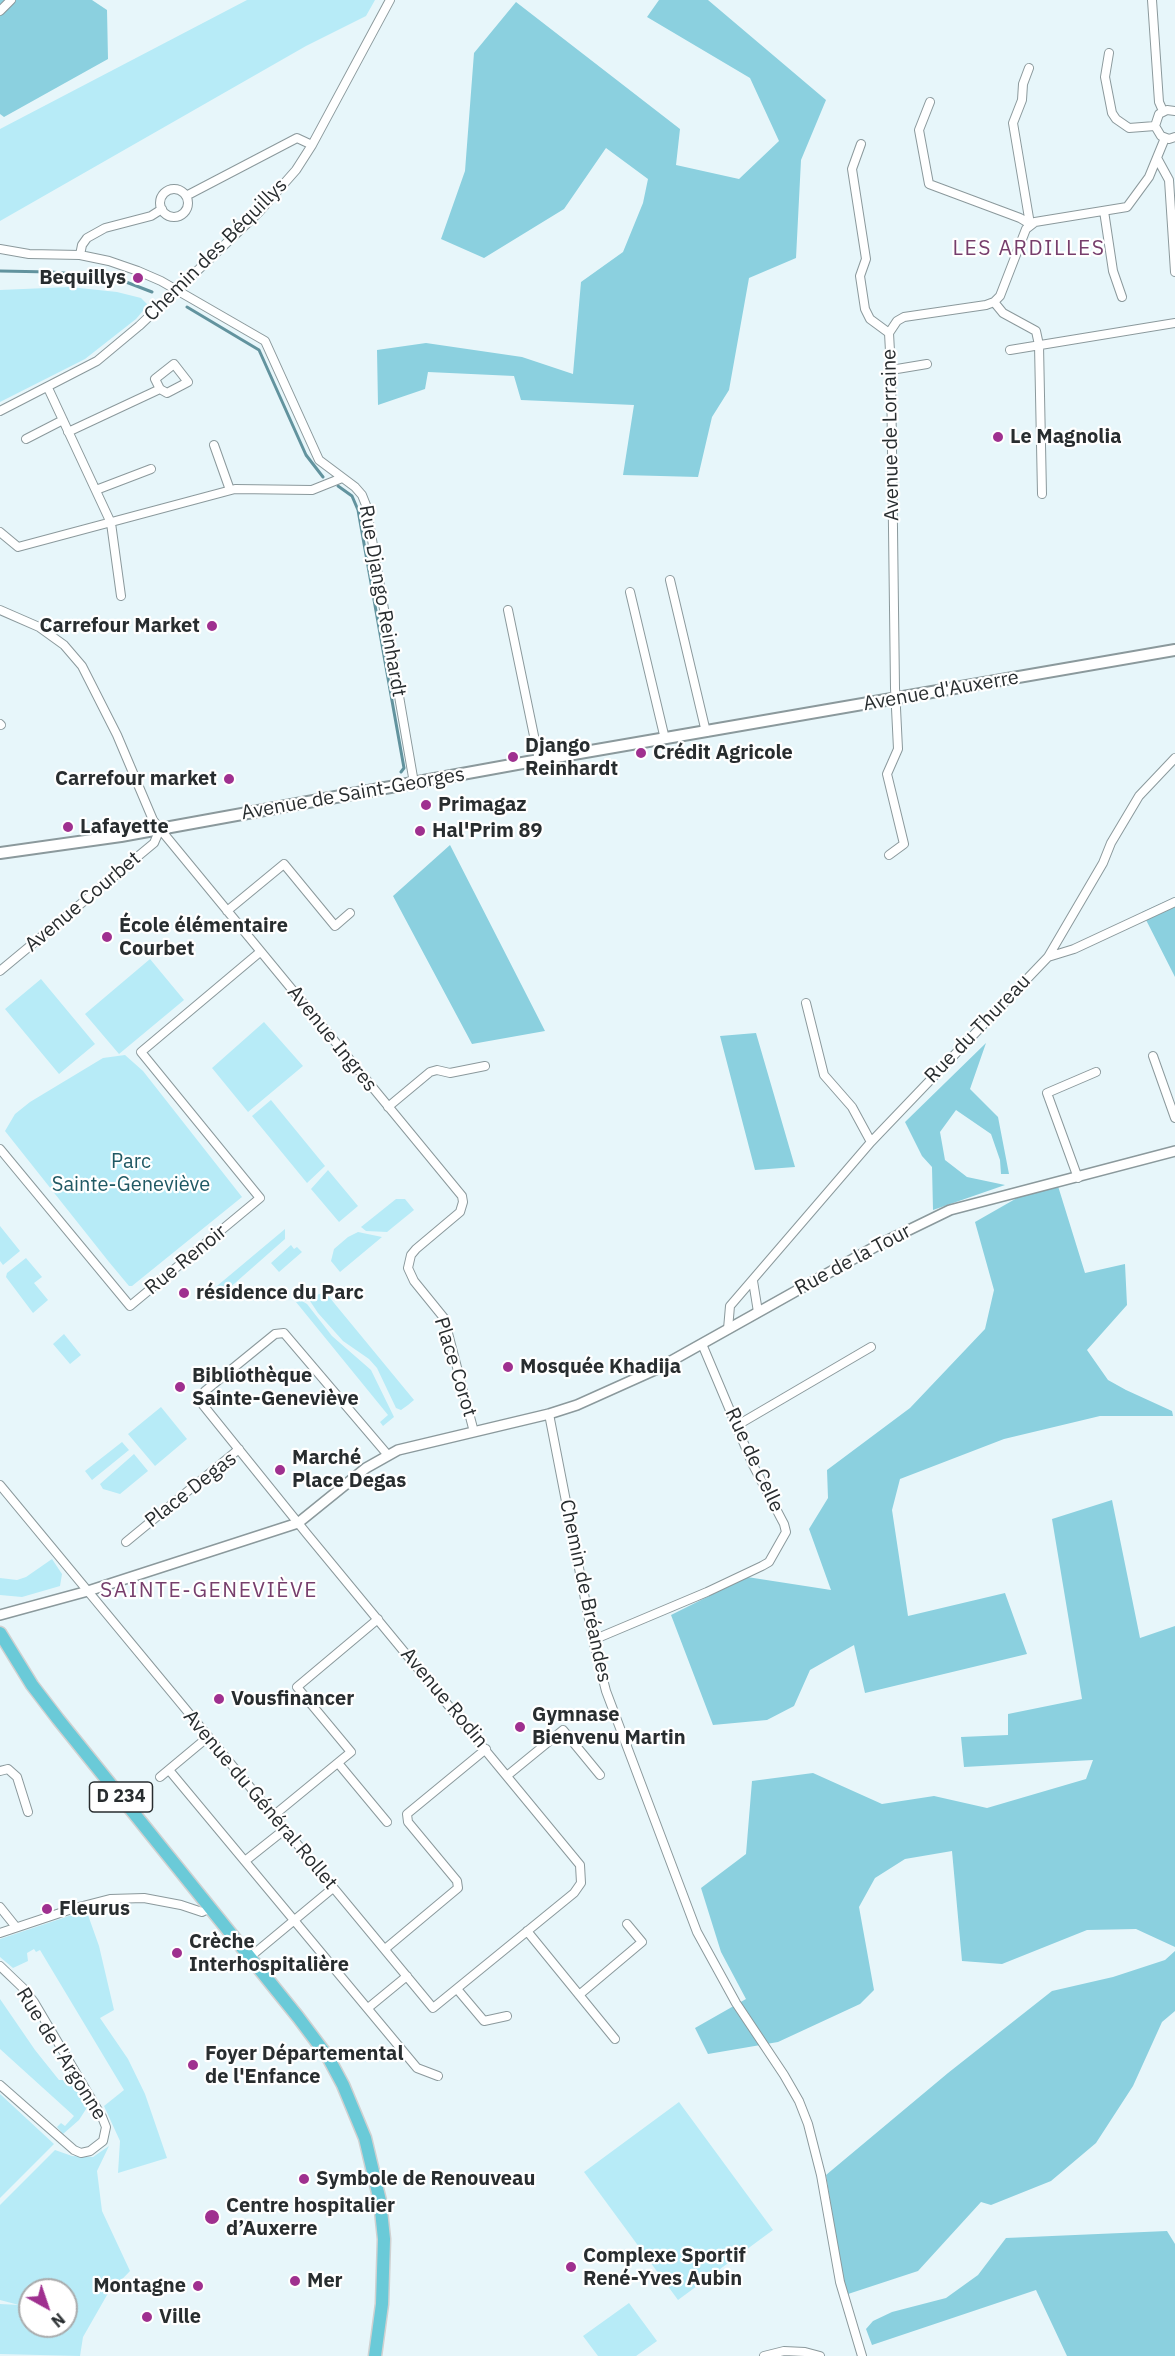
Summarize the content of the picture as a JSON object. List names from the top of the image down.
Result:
{
  "streets": {
    "main road": ["Avenue d'Auxerre", "Avenue de Saint-Georges", "D 234"],
    "street": [
      "Chemin des Béquillys",
      "Avenue de Lorraine",
      "Rue Django Reinhardt",
      "Avenue Courbet",
      "Rue du Thureau",
      "Avenue Ingres",
      "Rue Renoir",
      "Rue de la Tour",
      "Place Corot",
      "Rue de Celle",
      "Place Degas",
      "Chemin de Bréandes",
      "Avenue Rodin",
      "Avenue du Général Rollet",
      "Rue de l'Argonne"
    ]
  },
  "crossings": [
    ["Chemin des Béquillys", "Rue Django Reinhardt"],
    ["Avenue de Lorraine", "Avenue d'Auxerre"],
    ["Rue Django Reinhardt", "Avenue de Saint-Georges"],
    ["Avenue d'Auxerre", "Avenue de Saint-Georges"],
    ["Avenue de Saint-Georges", "Avenue Courbet"],
    ["Avenue de Saint-Georges", "Avenue Ingres"],
    ["Avenue Courbet", "Avenue Ingres"],
    ["Rue du Thureau", "Rue de la Tour"],
    ["Avenue Ingres", "Rue Renoir"],
    ["Avenue Ingres", "Place Corot"],
    ["Rue de la Tour", "Place Corot"],
    ["Rue de la Tour", "Rue de Celle"],
    ["Rue de la Tour", "Place Degas"],
    ["Rue de la Tour", "Chemin de Bréandes"],
    ["Rue de la Tour", "Avenue Rodin"],
    ["Rue de Celle", "Chemin de Bréandes"],
    ["Place Degas", "Avenue Rodin"]
  ],
  "districts": ["LES ARDILLES", "SAINTE-GENEVIÈVE"],
  "parks": ["Parc Sainte-Geneviève"],
  "places": [
    "Bequillys",
    "Le Magnolia",
    "Carrefour Market",
    "Crédit Agricole",
    "Django Reinhardt",
    "Carrefour market",
    "Primagaz",
    "Lafayette",
    "Hal'Prim 89",
    "École élémentaire Courbet",
    "résidence du Parc",
    "Mosquée Khadija",
    "Bibliothèque Sainte-Geneviève",
    "Marché Place Degas",
    "Vousfinancer",
    "Gymnase Bienvenu Martin",
    "Fleurus",
    "Crèche Interhospitalière",
    "Foyer Départemental de l'Enfance",
    "Symbole de Renouveau",
    "Centre hospitalier d’Auxerre",
    "Complexe Sportif René-Yves Aubin",
    "Mer",
    "Montagne",
    "Ville"
  ],
  "north": "bottom right"
}
